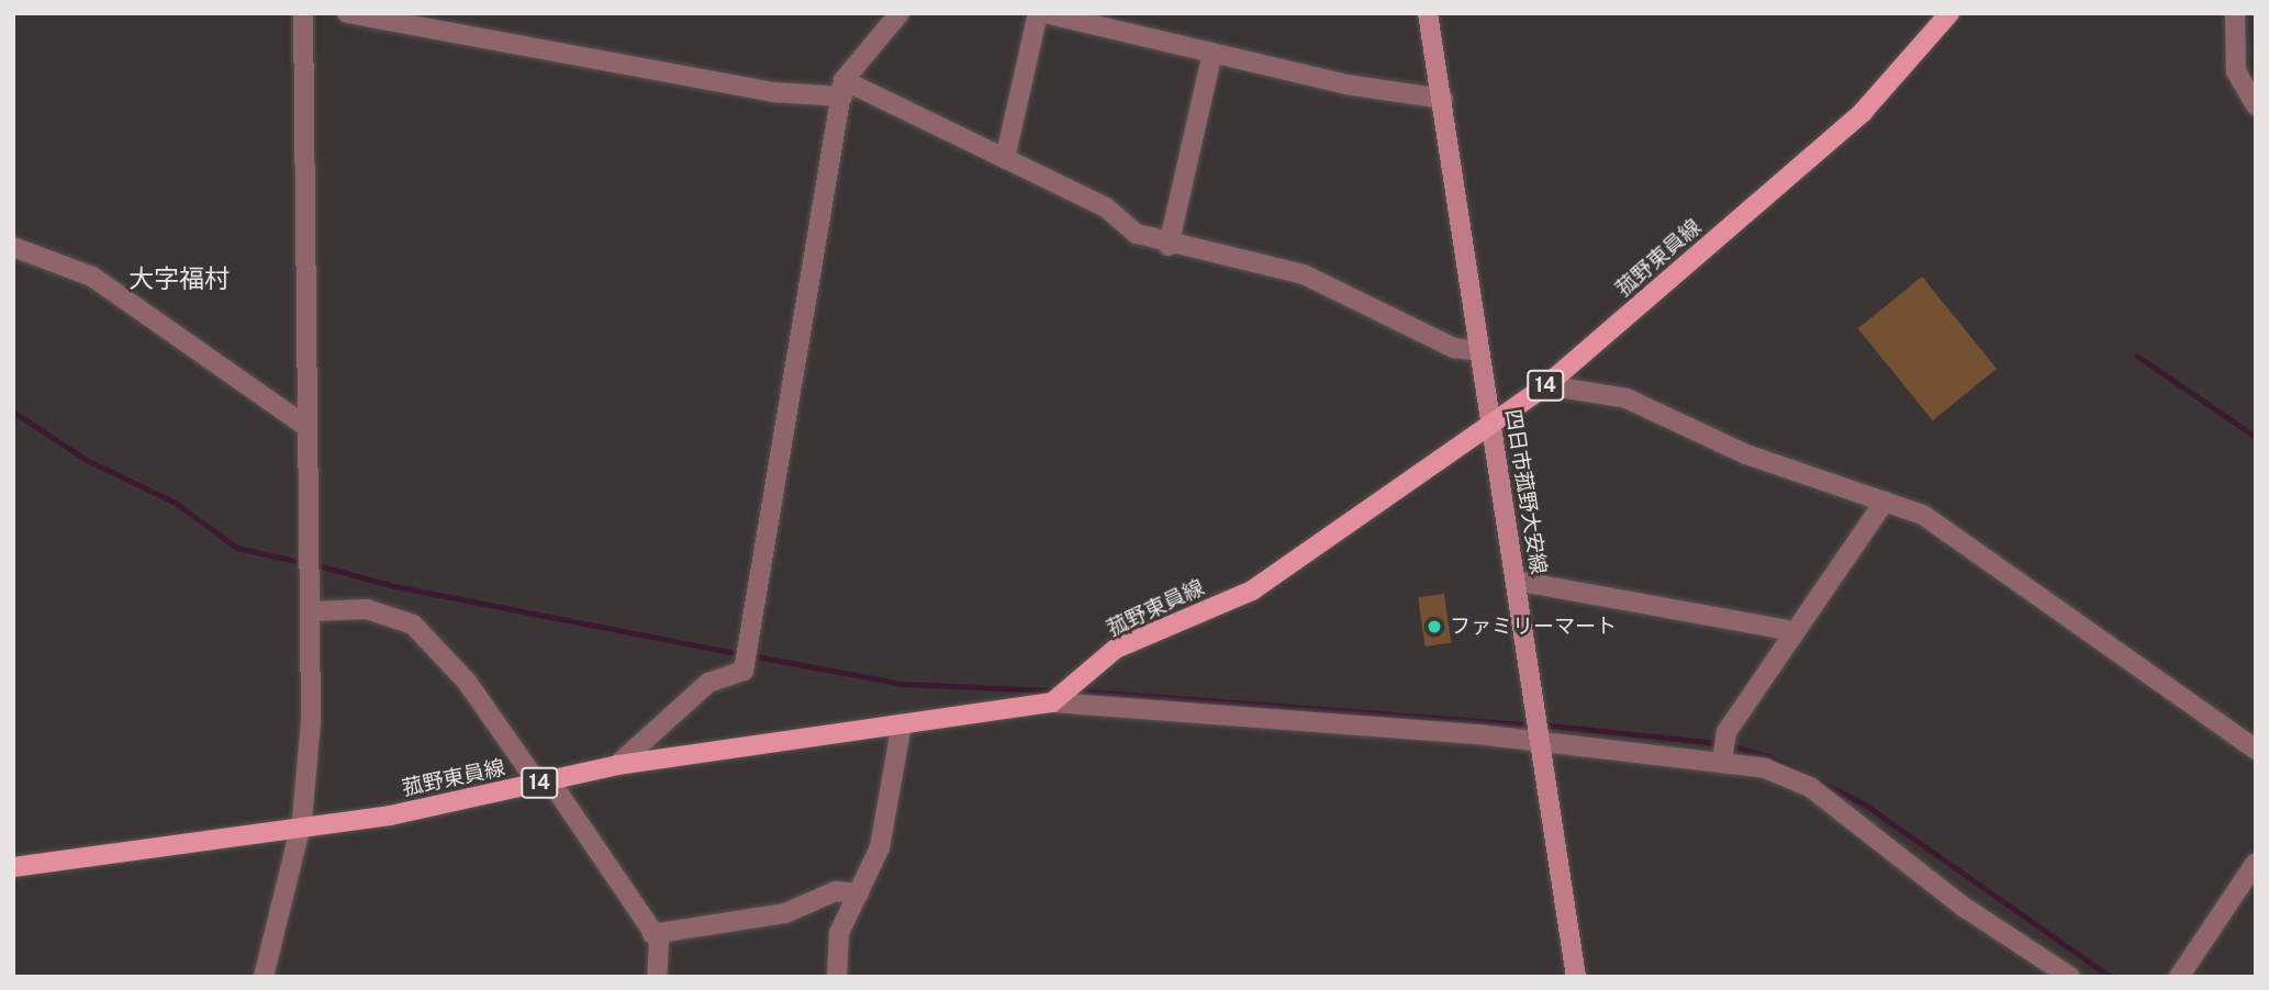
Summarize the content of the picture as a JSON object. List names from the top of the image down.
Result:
{
  "streets": {
    "main road": ["菰野東員線", "14", "四日市菰野大安線"]
  },
  "crossings": [
    ["菰野東員線", "四日市菰野大安線"]
  ],
  "districts": ["大字福村"],
  "places": ["ファミリーマート"]
}
